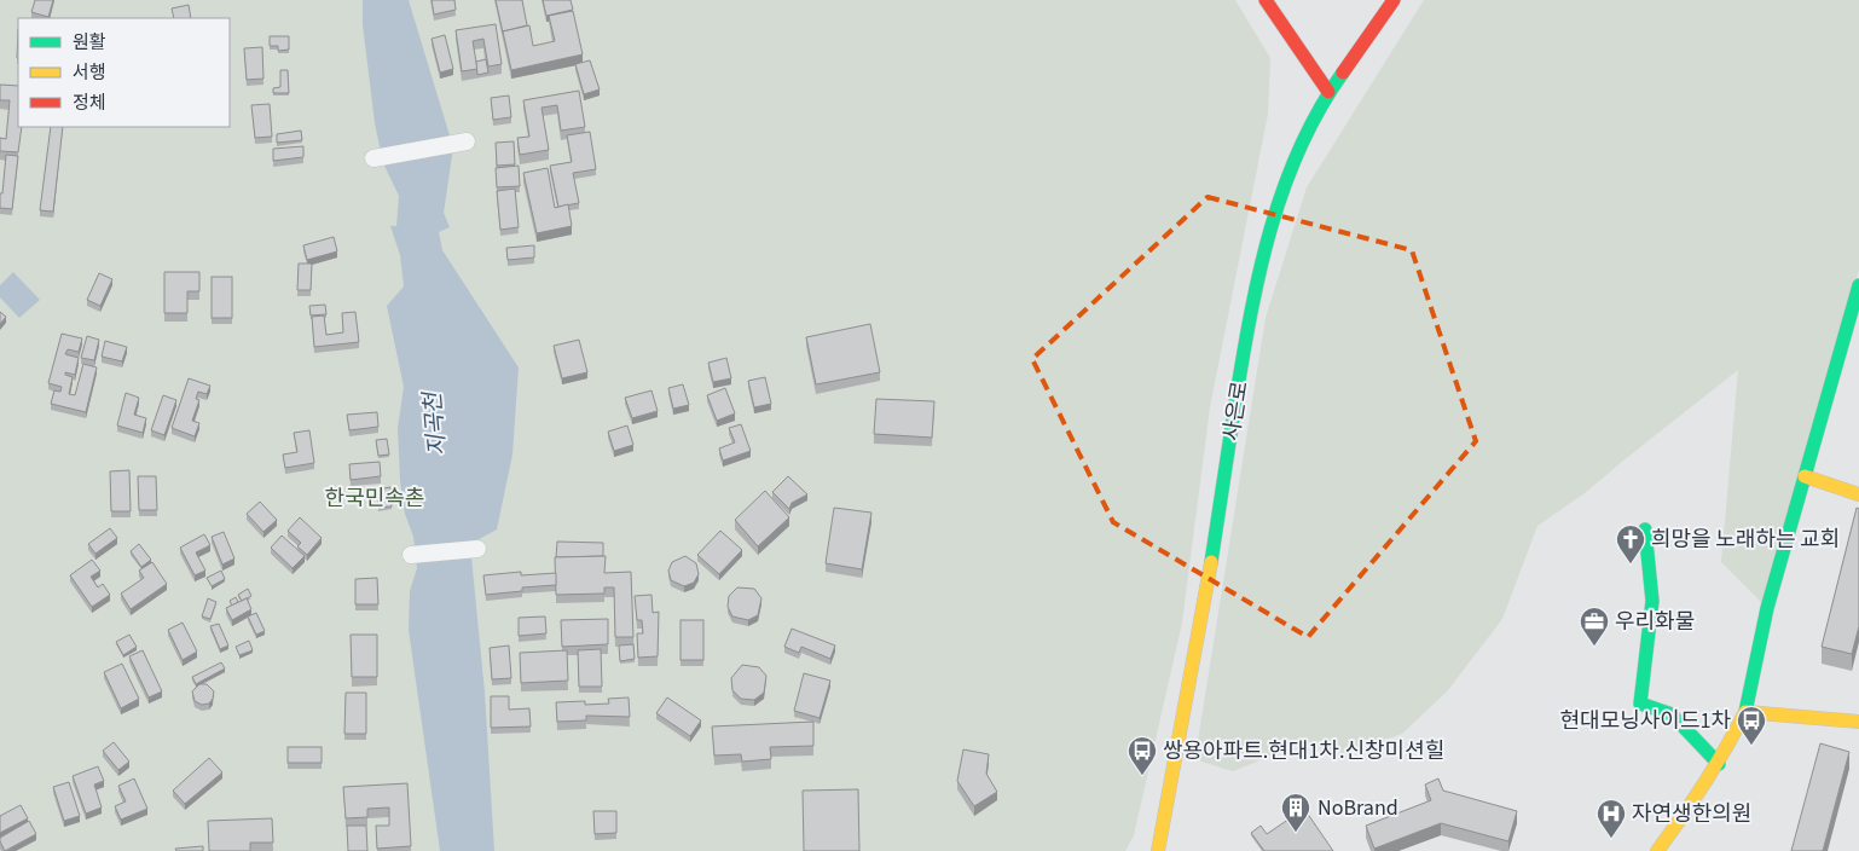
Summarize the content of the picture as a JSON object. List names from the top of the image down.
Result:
{
  "streets": {
    "street": ["사은로"]
  },
  "water": ["지곡천"],
  "parks": ["한국민속촌"],
  "places": {
    "church": ["희망을 노래하는 교회"],
    "office": ["우리화물"],
    "bus stop": ["현대모닝사이드1차", "쌍용아파트.현대1차.신창미션힐"],
    "building": ["NoBrand"],
    "hospital": ["자연생한의원"]
  },
  "legend": ["원활", "서행", "정체"]
}
